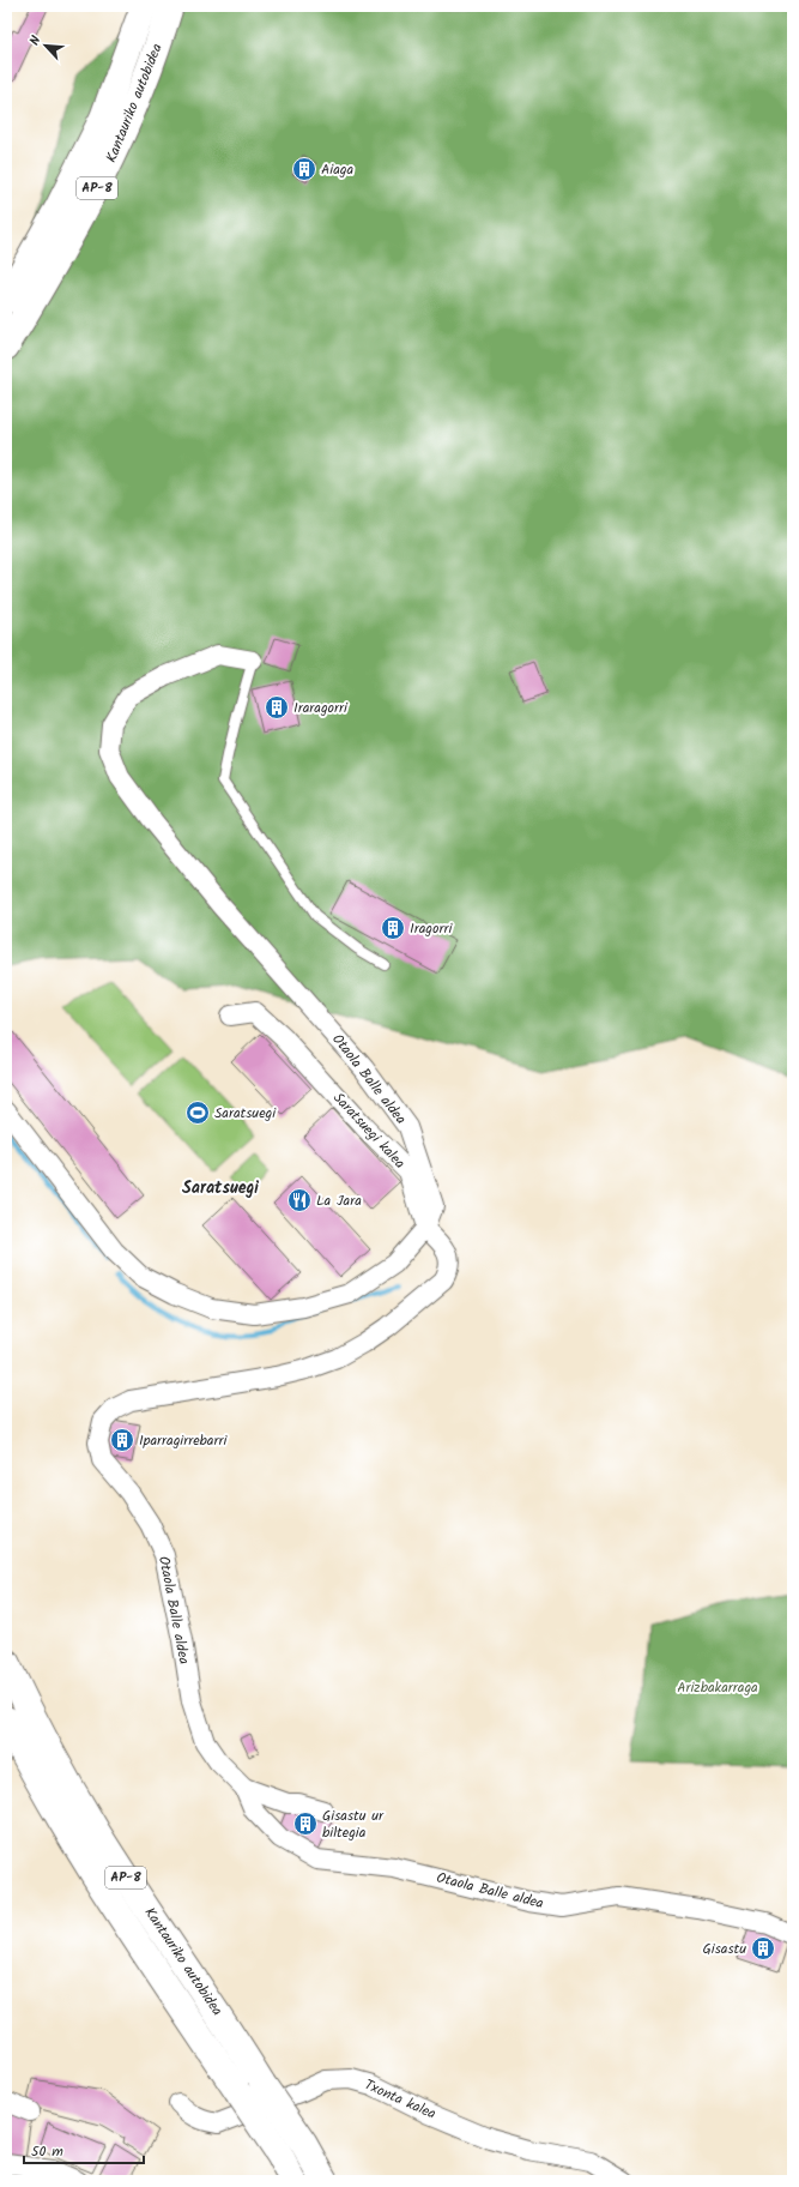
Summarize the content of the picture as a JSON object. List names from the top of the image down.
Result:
{
  "streets": {
    "highway": ["Kantauriko autobidea", "AP-8"],
    "street": ["Otaola Balle aldea", "Saratsuegi kalea", "Txonta kalea"]
  },
  "crossings": [
    ["Otaola Balle aldea", "Saratsuegi kalea"]
  ],
  "districts": ["Saratsuegi"],
  "parks": ["Arizbakarraga"],
  "places": {
    "building": [
      "Aiaga",
      "Iraragorri",
      "Iragorri",
      "Iparragirrebarri",
      "Gisastu ur biltegia",
      "Gisastu"
    ],
    "sports": ["Saratsuegi"],
    "restaurant": ["La Jara"]
  },
  "scale_bar": "50 m",
  "north": "top left"
}
